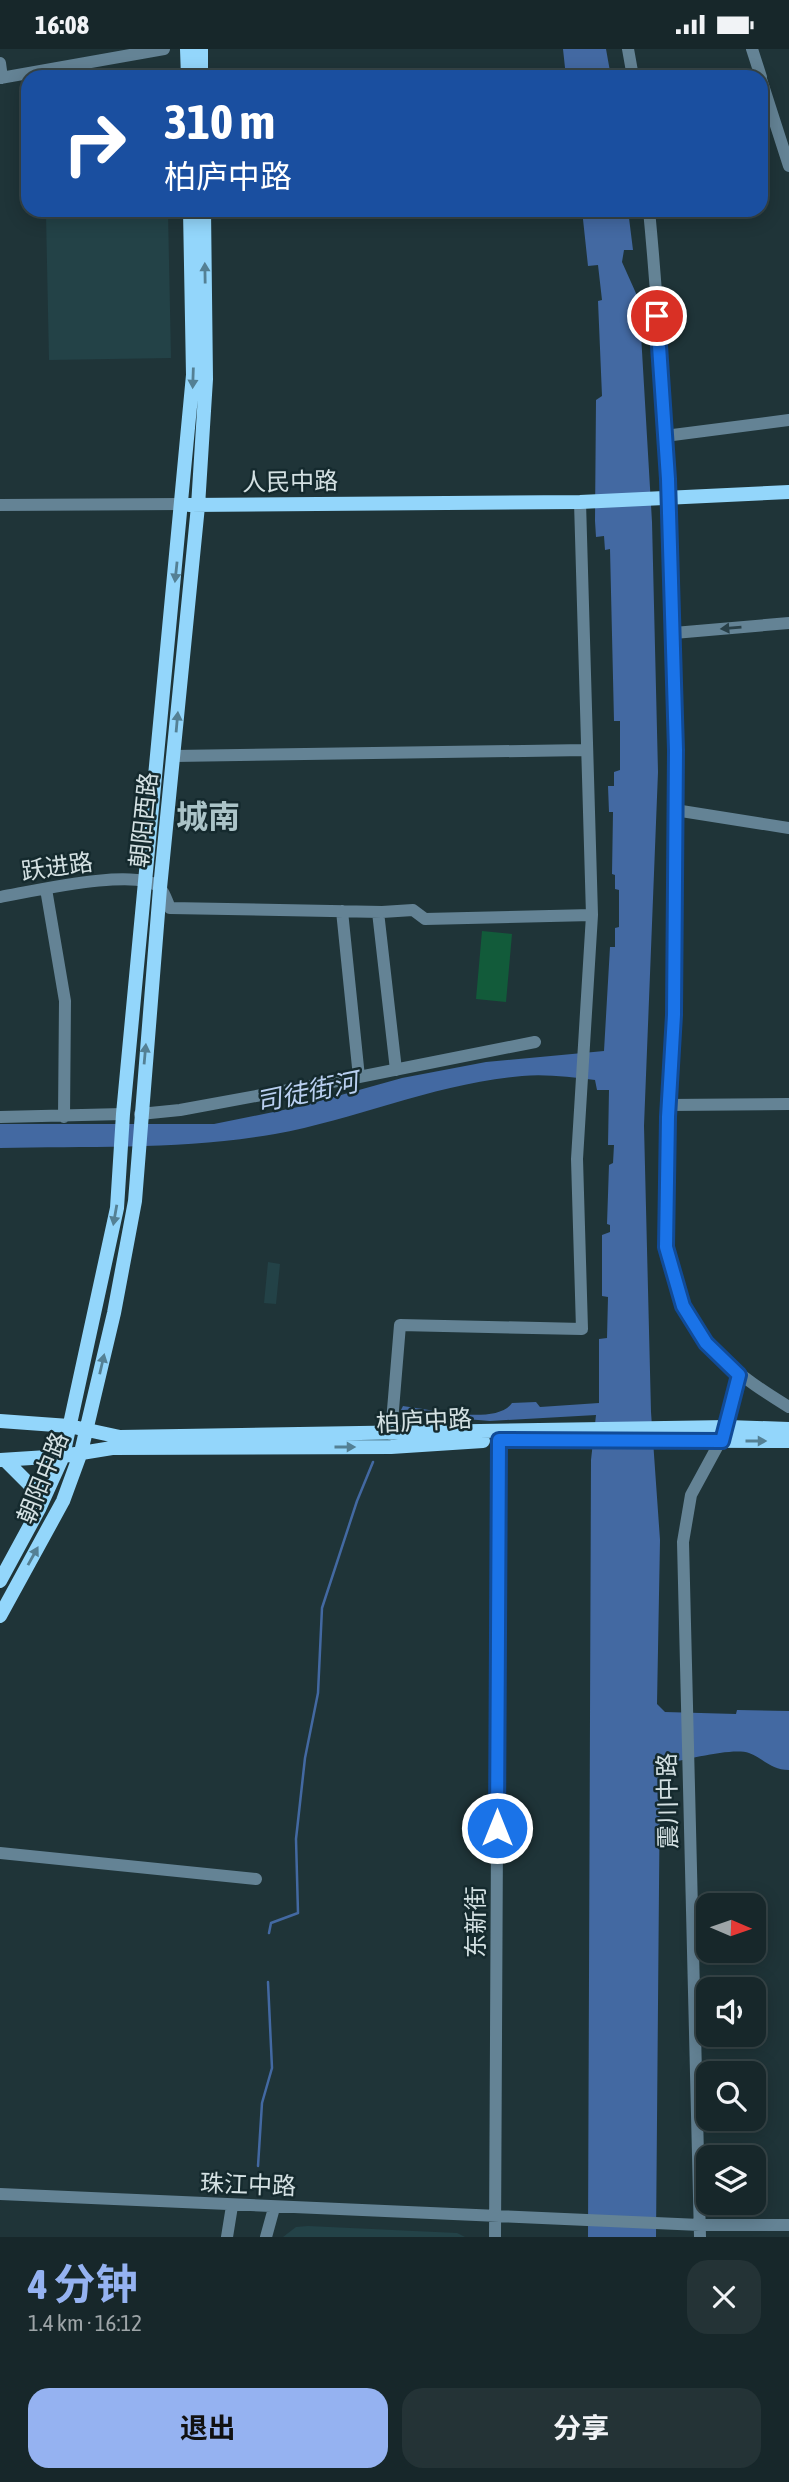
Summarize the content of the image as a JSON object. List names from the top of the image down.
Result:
{
  "streets": {
    "main road": [
      "人民中路",
      "朝阳西路",
      "柏庐中路",
      "朝阳中路"
    ],
    "street": [
      "跃进路",
      "震川中路",
      "东新街",
      "珠江中路"
    ]
  },
  "crossings": [
    ["人民中路", "朝阳西路"],
    ["朝阳西路", "跃进路"],
    ["朝阳西路", "柏庐中路"],
    ["朝阳西路", "朝阳中路"],
    ["柏庐中路", "朝阳中路"],
    ["柏庐中路", "震川中路"],
    ["柏庐中路", "东新街"],
    ["震川中路", "珠江中路"],
    ["东新街", "珠江中路"]
  ],
  "districts": ["城南"],
  "water": ["司徒街河"],
  "north": "right",
  "page": {
    "status": "16:08",
    "turn": ["310 m", "柏庐中路"],
    "heading": ["4 分钟", "1.4 km · 16:12"],
    "buttons": ["退出", "分享"]
  }
}
